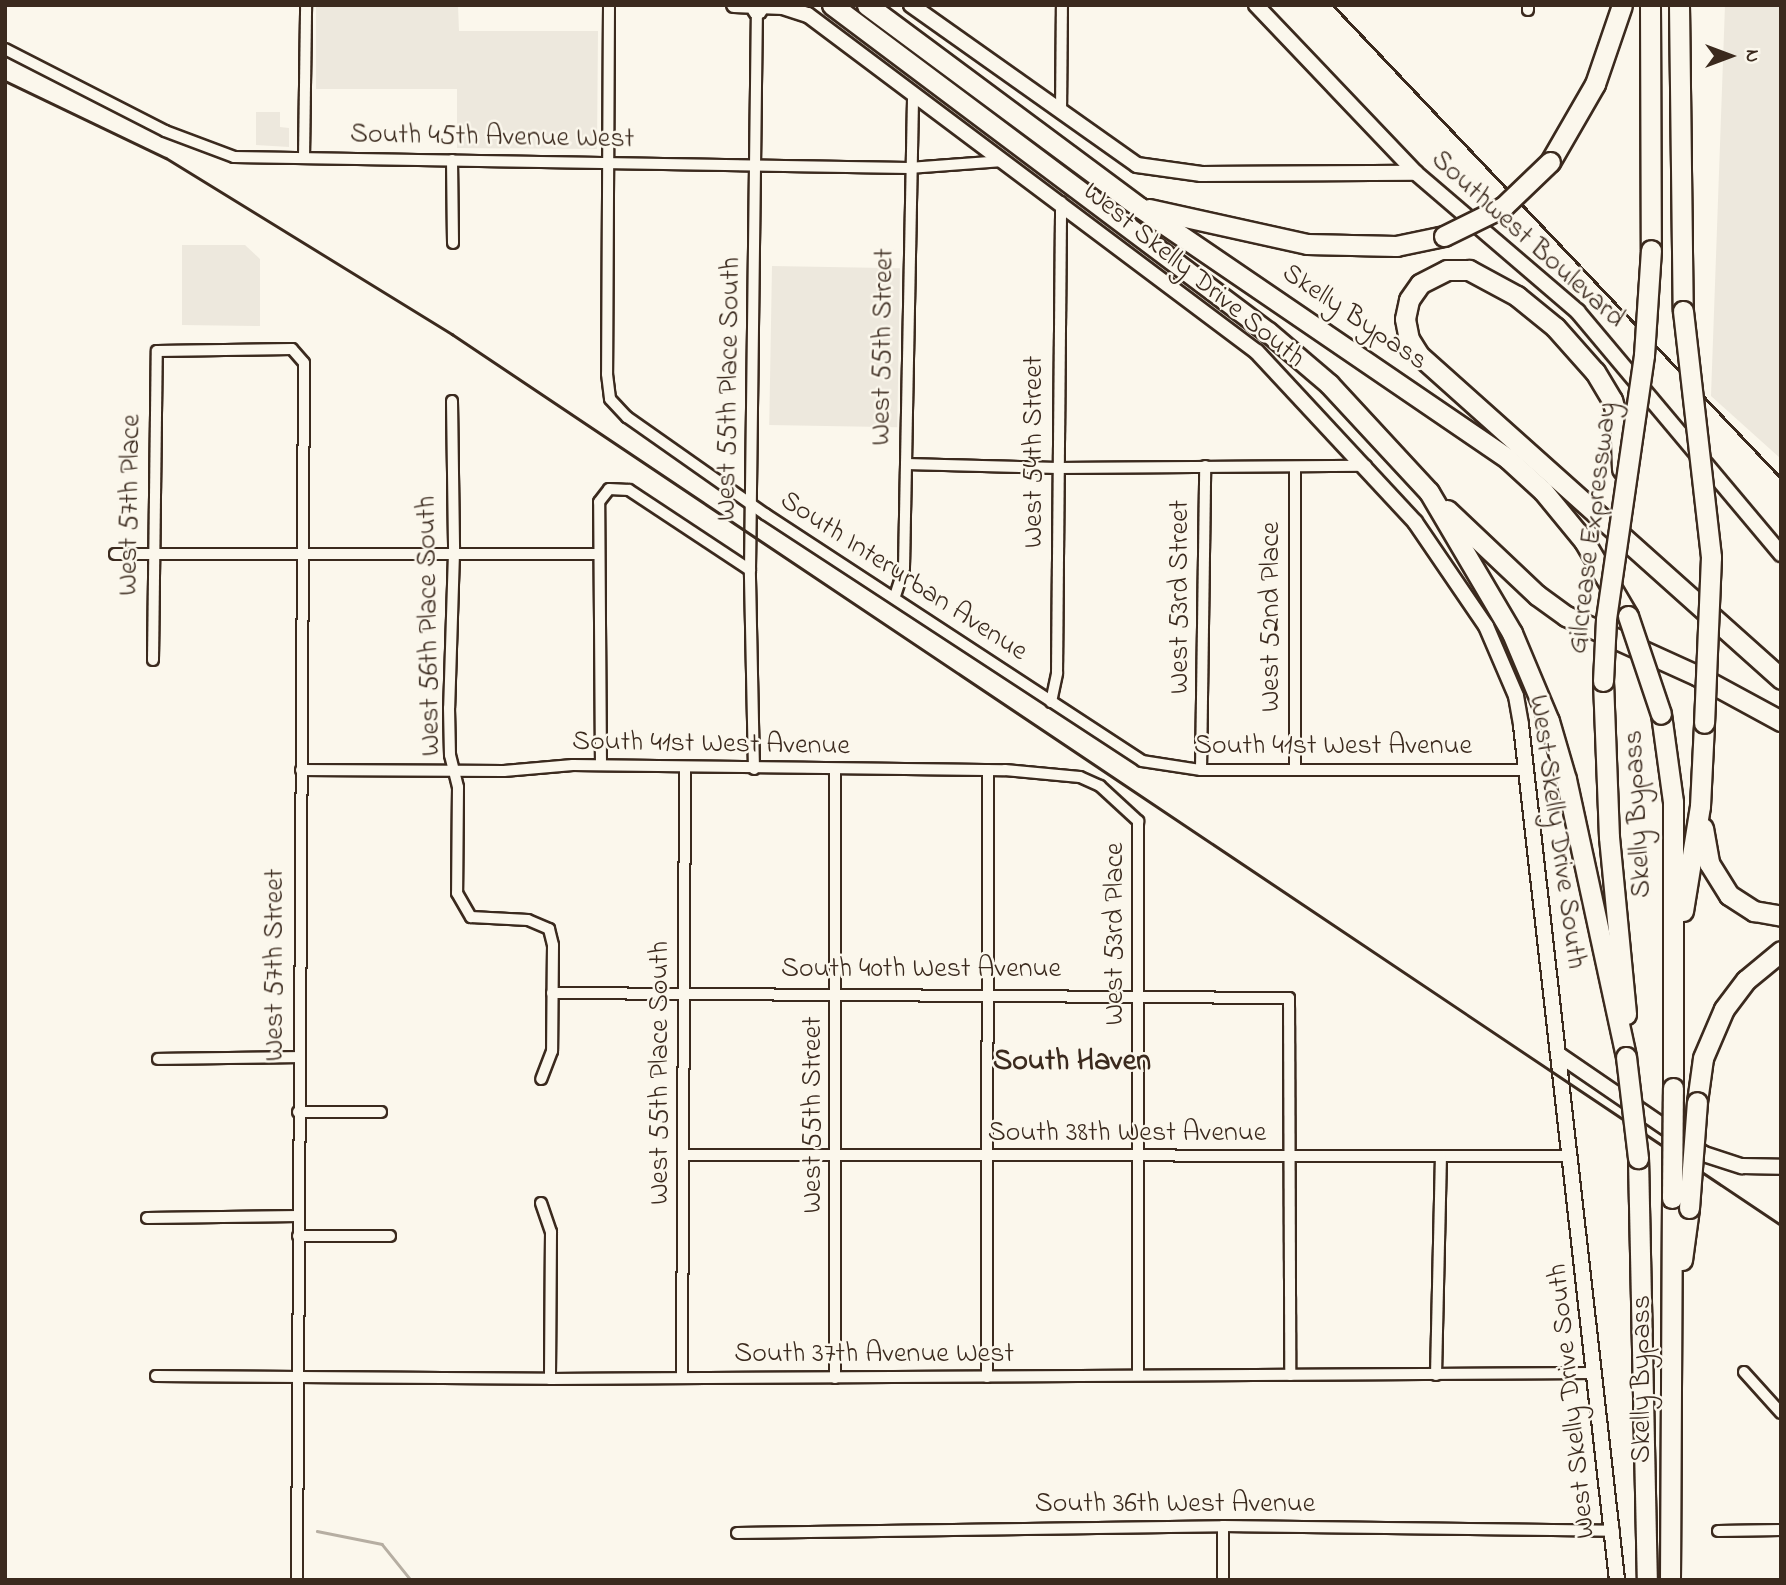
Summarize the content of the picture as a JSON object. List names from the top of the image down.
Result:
{
  "streets": {
    "highway": ["Skelly Bypass", "Gilcrease Expressway"],
    "street": [
      "South 45th Avenue West",
      "Southwest Boulevard",
      "West Skelly Drive South",
      "West 55th Street",
      "West 55th Place South",
      "West 54th Street",
      "West 57th Place",
      "South Interurban Avenue",
      "West 53rd Street",
      "West 52nd Place",
      "West 56th Place South",
      "South 41st West Avenue",
      "West 53rd Place",
      "West 57th Street",
      "South 40th West Avenue",
      "South 38th West Avenue",
      "South 37th Avenue West",
      "South 36th West Avenue"
    ]
  },
  "crossings": [
    ["South 45th Avenue West", "West Skelly Drive South"],
    ["South 45th Avenue West", "West 55th Street"],
    ["South 45th Avenue West", "West 55th Place South"],
    ["South 45th Avenue West", "South Interurban Avenue"],
    ["Southwest Boulevard", "West Skelly Drive South"],
    ["West Skelly Drive South", "West 55th Street"],
    ["West Skelly Drive South", "West 55th Place South"],
    ["West Skelly Drive South", "West 54th Street"],
    ["West Skelly Drive South", "South 41st West Avenue"],
    ["West Skelly Drive South", "South 38th West Avenue"],
    ["West Skelly Drive South", "South 37th Avenue West"],
    ["West Skelly Drive South", "South 36th West Avenue"],
    ["Skelly Bypass", "Gilcrease Expressway"],
    ["West 55th Street", "South Interurban Avenue"],
    ["West 55th Street", "South 41st West Avenue"],
    ["West 55th Street", "South 40th West Avenue"],
    ["West 55th Street", "South 38th West Avenue"],
    ["West 55th Street", "South 37th Avenue West"],
    ["West 55th Place South", "South Interurban Avenue"],
    ["West 55th Place South", "South 41st West Avenue"],
    ["West 55th Place South", "South 40th West Avenue"],
    ["West 55th Place South", "South 38th West Avenue"],
    ["West 55th Place South", "South 37th Avenue West"],
    ["West 54th Street", "South Interurban Avenue"],
    ["West 57th Place", "West 57th Street"],
    ["South Interurban Avenue", "South 41st West Avenue"],
    ["West 53rd Street", "South 41st West Avenue"],
    ["West 52nd Place", "South 41st West Avenue"],
    ["West 56th Place South", "South 41st West Avenue"],
    ["West 56th Place South", "South 40th West Avenue"],
    ["South 41st West Avenue", "West 53rd Place"],
    ["South 41st West Avenue", "West 57th Street"],
    ["West 53rd Place", "South 40th West Avenue"],
    ["West 53rd Place", "South 38th West Avenue"],
    ["West 53rd Place", "South 37th Avenue West"],
    ["West 57th Street", "South 37th Avenue West"],
    ["South 40th West Avenue", "South 38th West Avenue"]
  ],
  "districts": ["South Haven"],
  "north": "right"
}
